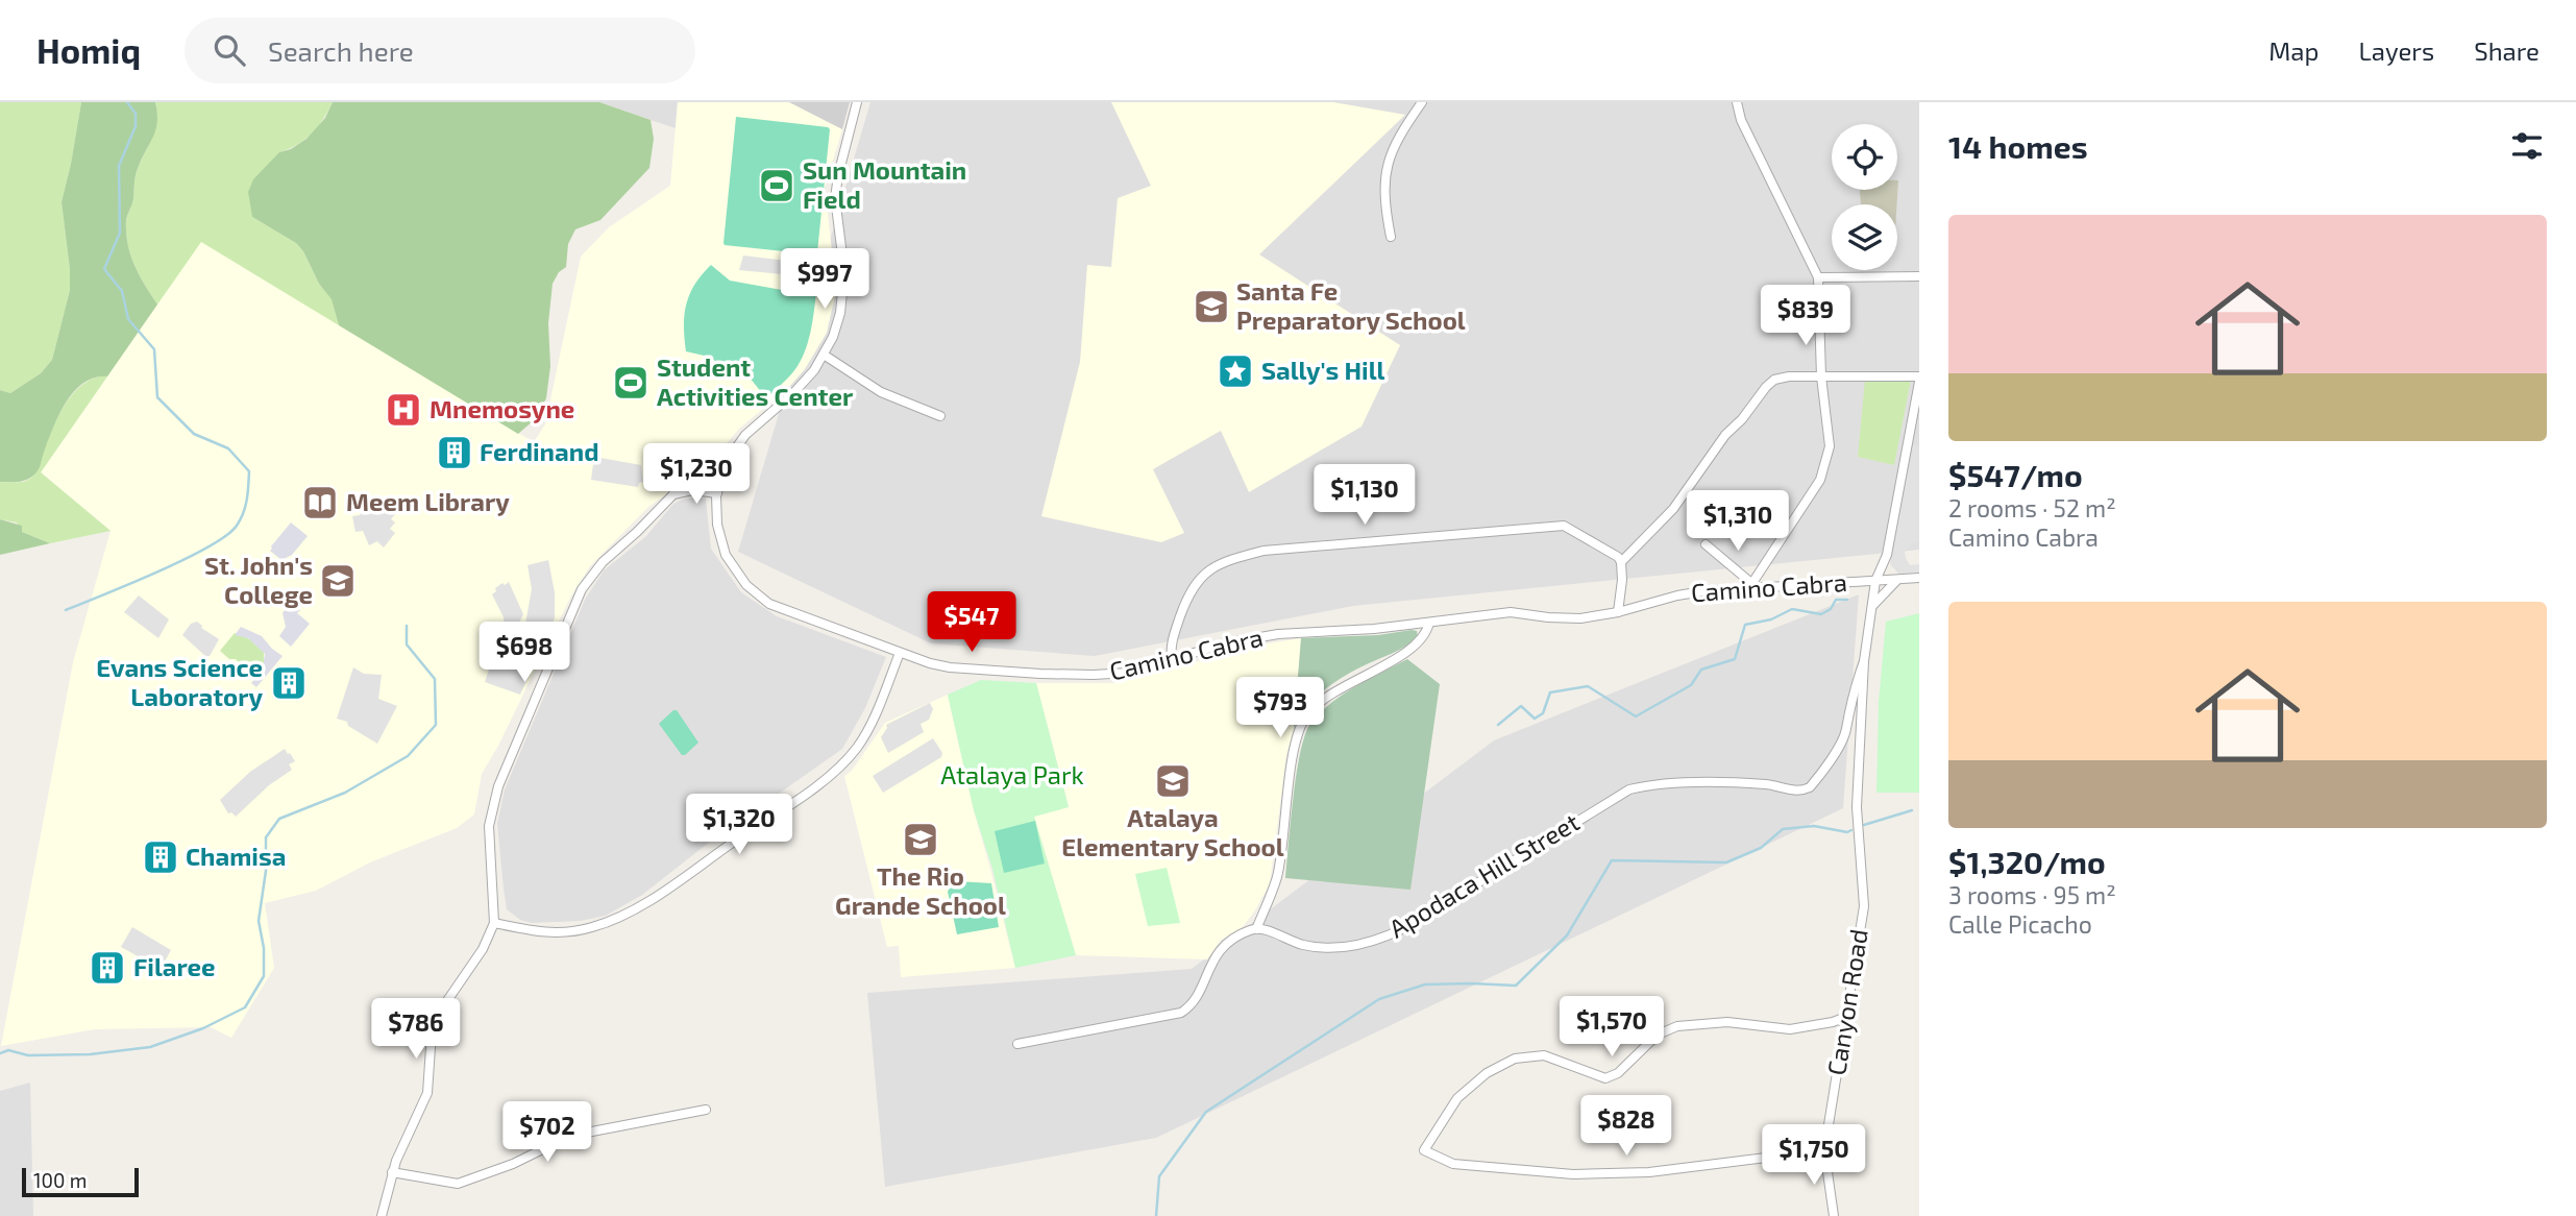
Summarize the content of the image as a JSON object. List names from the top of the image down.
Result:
{
  "streets": {
    "street": ["Camino Cabra", "Apodaca Hill Street", "Canyon Road"]
  },
  "crossings": [
    ["Camino Cabra", "Canyon Road"],
    ["Apodaca Hill Street", "Canyon Road"]
  ],
  "parks": ["Atalaya Park"],
  "places": {
    "sports": ["Sun Mountain Field", "Student Activities Center"],
    "school or university": [
      "Santa Fe Preparatory School",
      "St. John's College",
      "Atalaya Elementary School",
      "The Rio Grande School"
    ],
    "place": ["Sally's Hill"],
    "hospital": ["Mnemosyne"],
    "building": [
      "Ferdinand",
      "Evans Science Laboratory",
      "Chamisa",
      "Filaree"
    ],
    "library": ["Meem Library"]
  },
  "scale_bar": "100 m",
  "page": {
    "header": "Homiq",
    "search": "Search here",
    "nav": ["Map", "Layers", "Share"],
    "heading": "14 homes",
    "list": [
      {
        "name": "$547/mo",
        "note": "2 rooms · 52 m² · Camino Cabra"
      },
      {
        "name": "$1,320/mo",
        "note": "3 rooms · 95 m² · Calle Picacho"
      }
    ],
    "price": [
      "$997",
      "$839",
      "$1,230",
      "$1,130",
      "$1,310",
      "$547",
      "$698",
      "$793",
      "$1,320",
      "$1,570",
      "$786",
      "$828",
      "$702",
      "$1,750"
    ],
    "scale": "100 m"
  }
}
